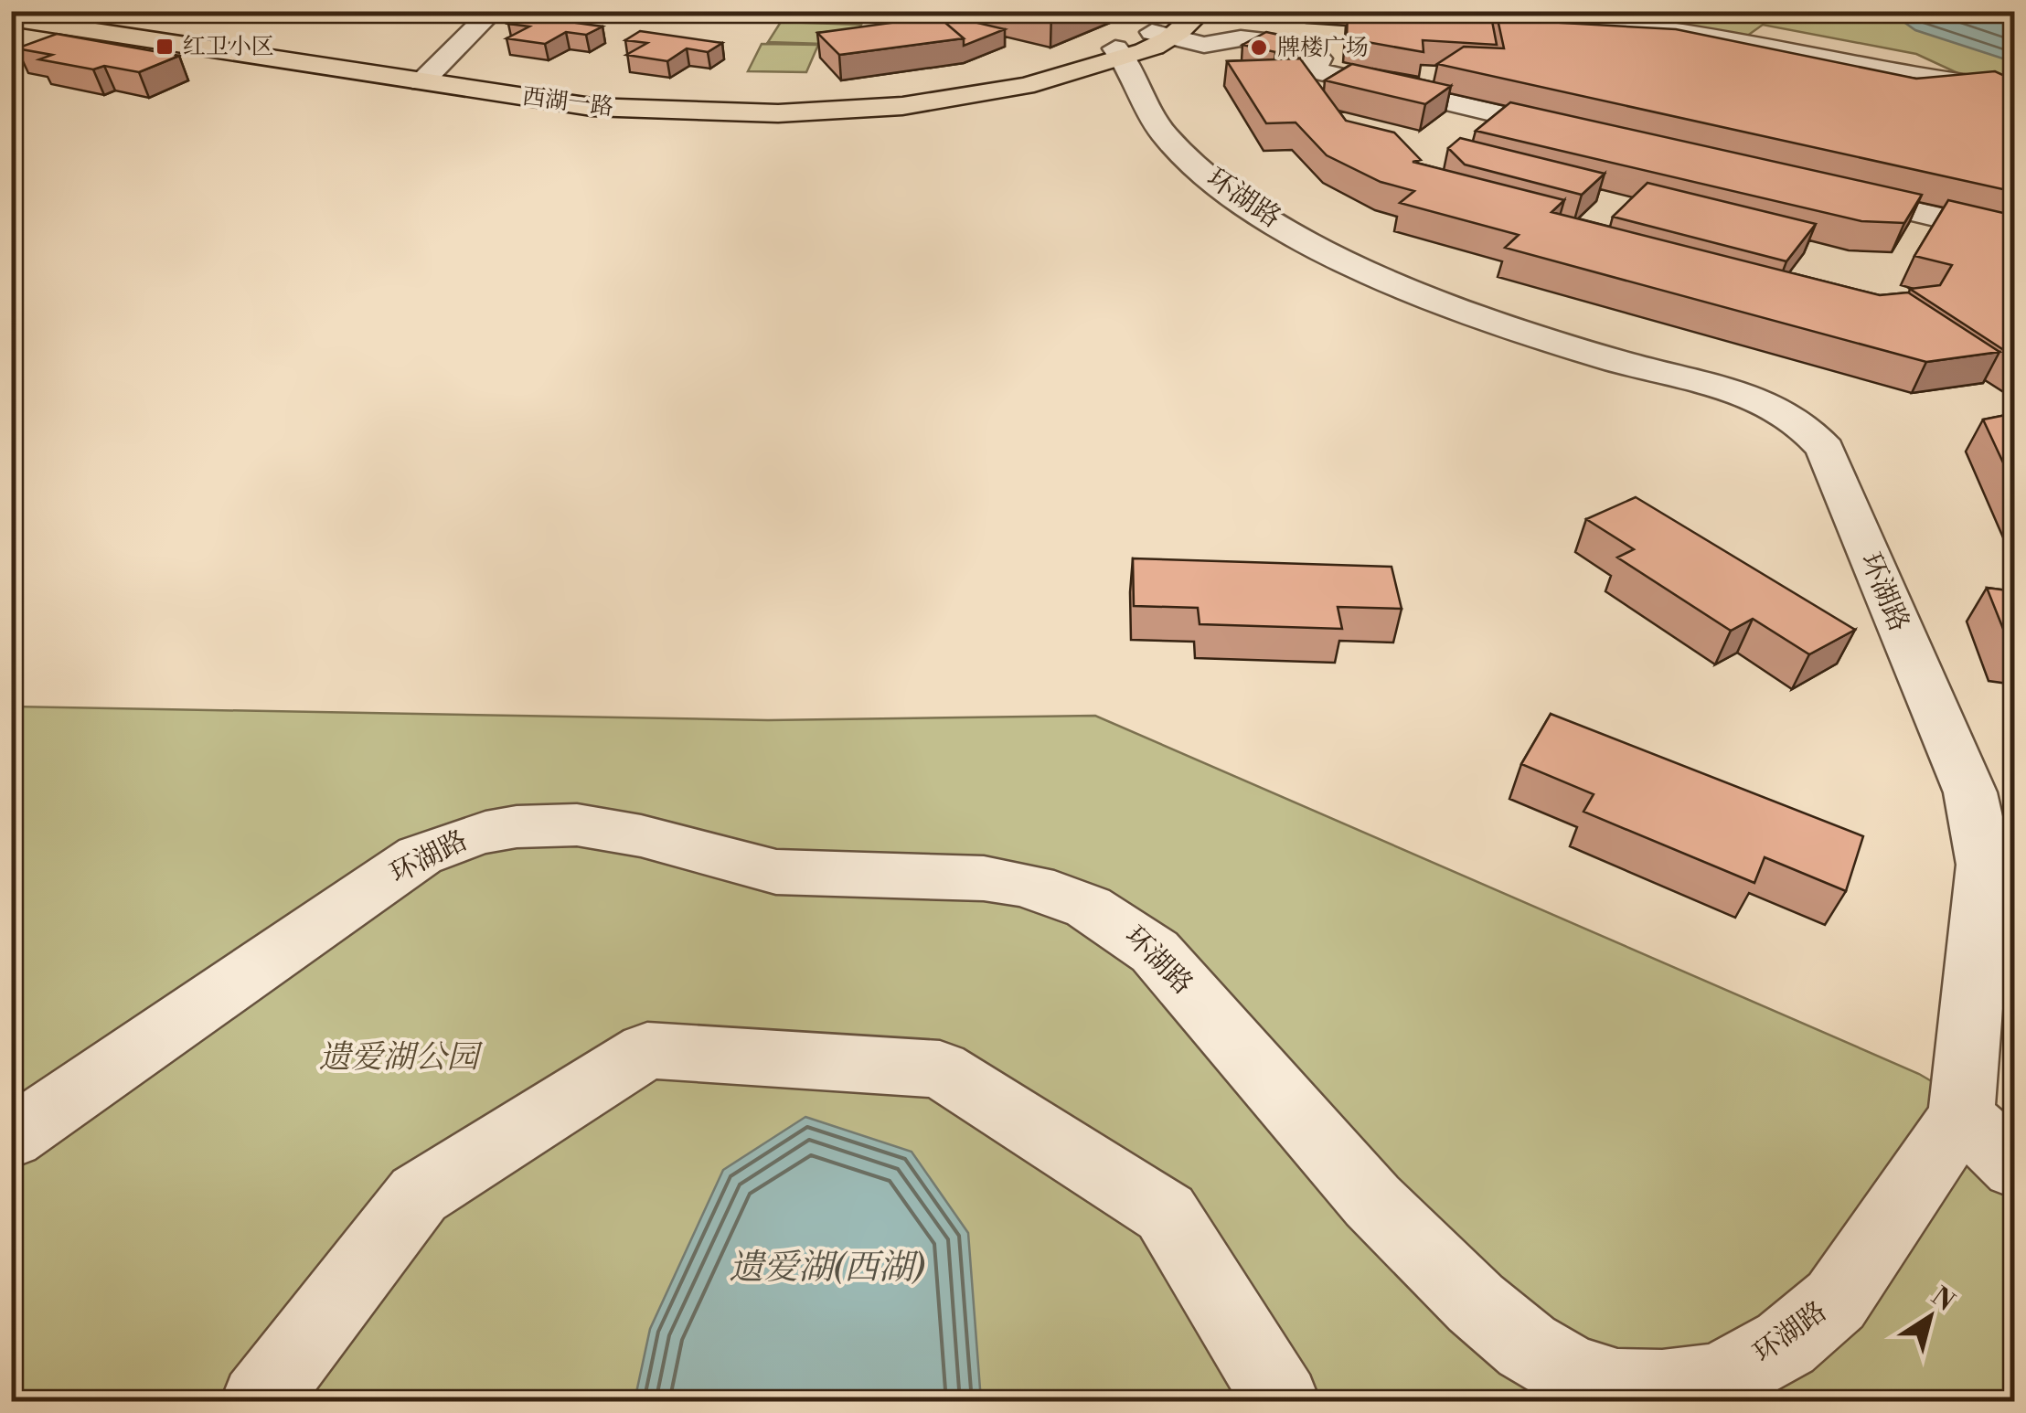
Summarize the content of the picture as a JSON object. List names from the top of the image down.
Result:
{
  "streets": {
    "main road": ["西湖一路"],
    "street": ["环湖路"]
  },
  "crossings": [
    ["西湖一路", "环湖路"]
  ],
  "water": ["遗爱湖(西湖)"],
  "parks": ["遗爱湖公园"],
  "places": {
    "transit": ["红卫小区"],
    "other": ["牌楼广场"]
  },
  "north": "top right"
}
